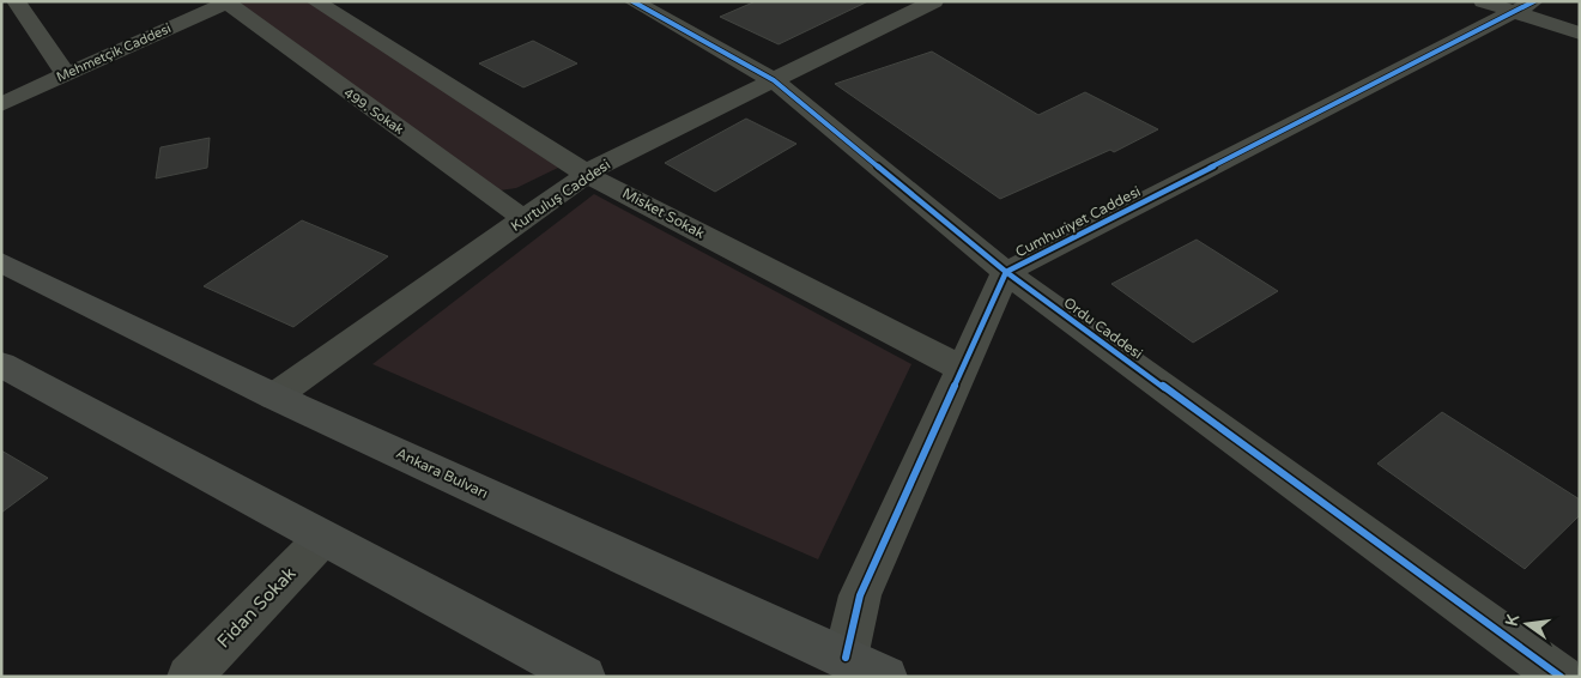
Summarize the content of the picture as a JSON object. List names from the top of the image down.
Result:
{
  "streets": {
    "main road": ["Ankara Bulvarı"],
    "street": [
      "Mehmetçik Caddesi",
      "499. Sokak",
      "Kurtuluş Caddesi",
      "Misket Sokak",
      "Cumhuriyet Caddesi",
      "Ordu Caddesi",
      "Fidan Sokak"
    ]
  },
  "crossings": [
    ["Mehmetçik Caddesi", "499. Sokak"],
    ["499. Sokak", "Kurtuluş Caddesi"],
    ["Kurtuluş Caddesi", "Misket Sokak"],
    ["Kurtuluş Caddesi", "Ordu Caddesi"],
    ["Kurtuluş Caddesi", "Ankara Bulvarı"],
    ["Misket Sokak", "Cumhuriyet Caddesi"],
    ["Cumhuriyet Caddesi", "Ordu Caddesi"],
    ["Cumhuriyet Caddesi", "Ankara Bulvarı"]
  ],
  "north": "left"
}
